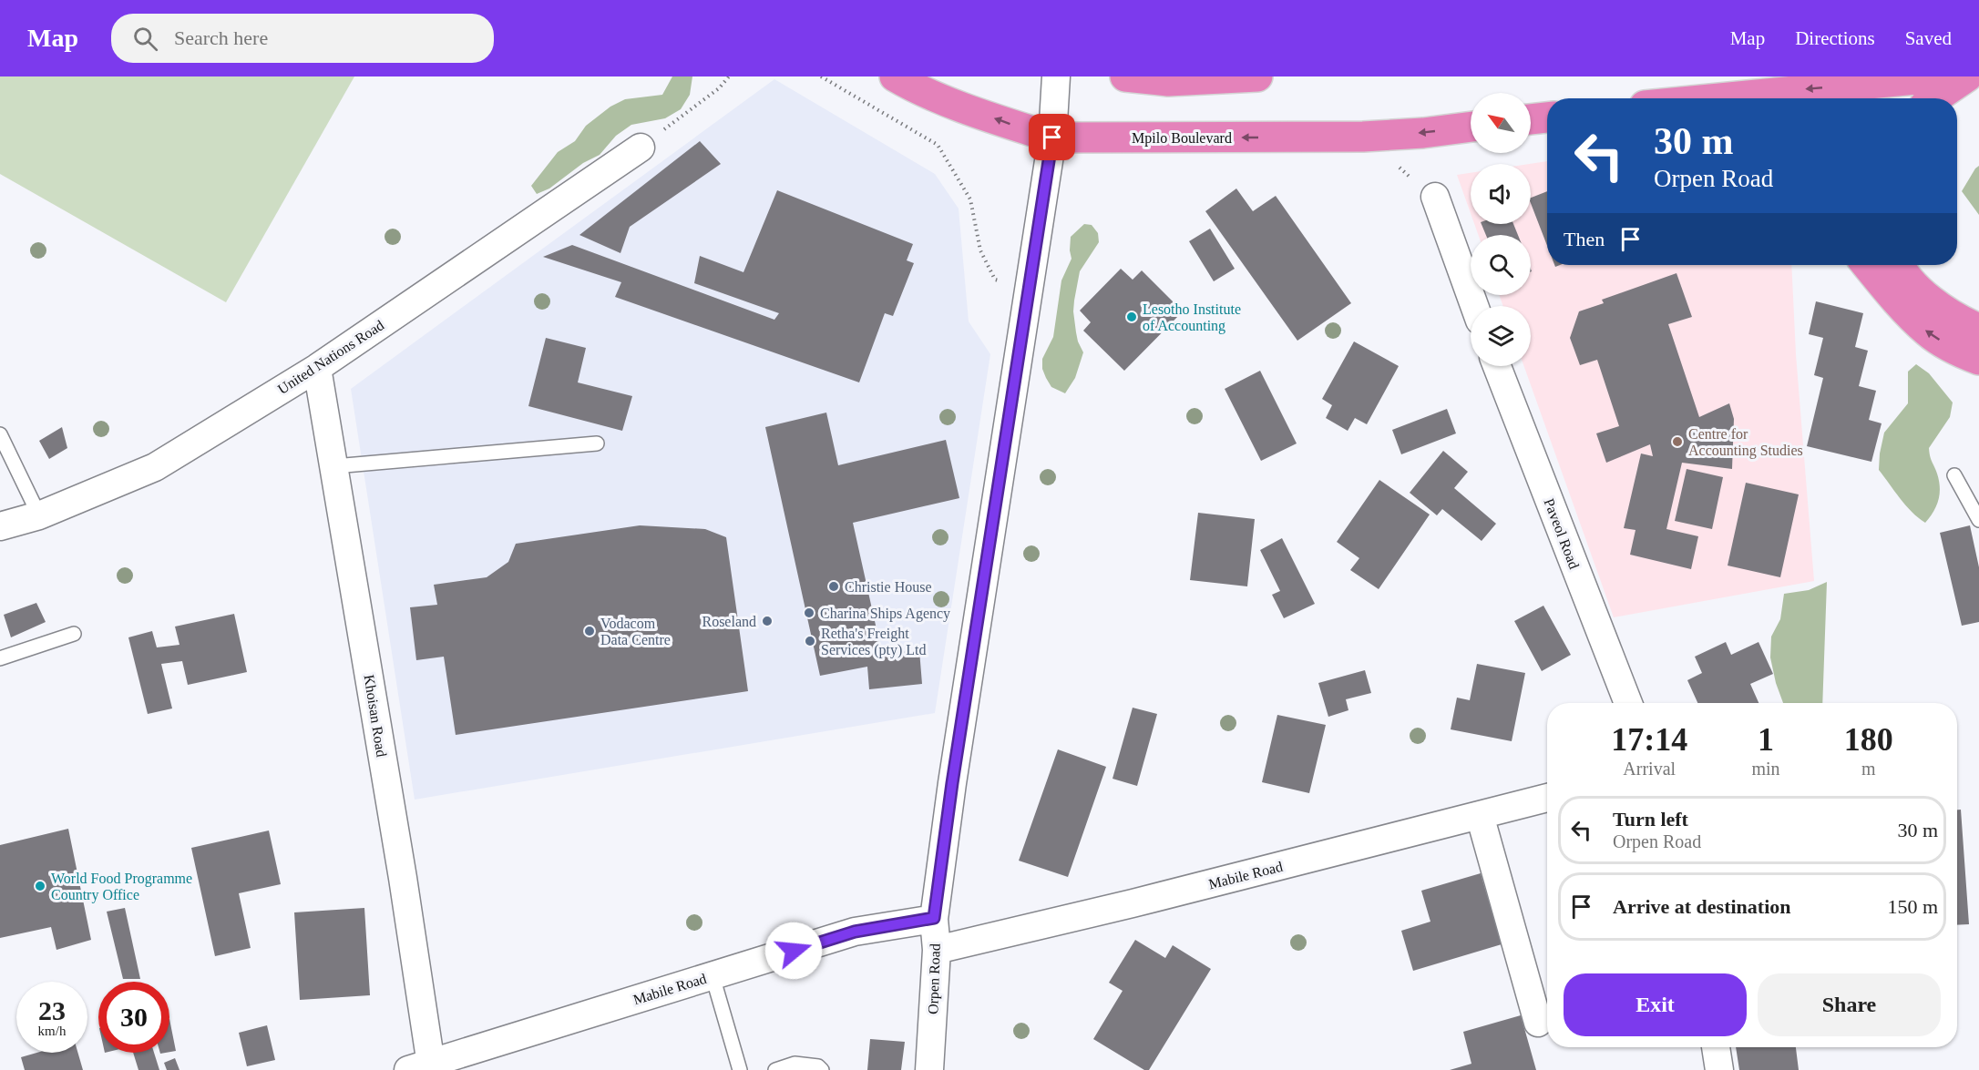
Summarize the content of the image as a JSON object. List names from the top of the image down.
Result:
{
  "streets": {
    "highway": ["Mpilo Boulevard"],
    "street": [
      "United Nations Road",
      "Paveol Road",
      "Khoisan Road",
      "Mabile Road",
      "Orpen Road"
    ]
  },
  "crossings": [
    ["Mpilo Boulevard", "Orpen Road"],
    ["United Nations Road", "Khoisan Road"],
    ["Khoisan Road", "Mabile Road"],
    ["Mabile Road", "Orpen Road"]
  ],
  "one_way": ["Mpilo Boulevard"],
  "places": [
    "Lesotho Institute of Accounting",
    "Centre for Accounting Studies",
    "Christie House",
    "Charina Ships Agency",
    "Roseland",
    "Vodacom Data Centre",
    "Retha's Freight Services (pty) Ltd",
    "World Food Programme Country Office"
  ],
  "north": "top left",
  "page": {
    "header": "Map",
    "search": "Search here",
    "nav": ["Map", "Directions", "Saved"],
    "turn": ["30 m", "Orpen Road"],
    "then": "Then",
    "eta": [
      "17:14",
      "Arrival",
      "1",
      "min",
      "180",
      "m"
    ],
    "list": [
      {
        "name": "Turn left",
        "note": "Orpen Road",
        "value": "30 m"
      },
      {
        "name": "Arrive at destination",
        "value": "150 m"
      }
    ],
    "buttons": ["Exit", "Share"],
    "speed": "23 km/h",
    "limit": "30"
  }
}
